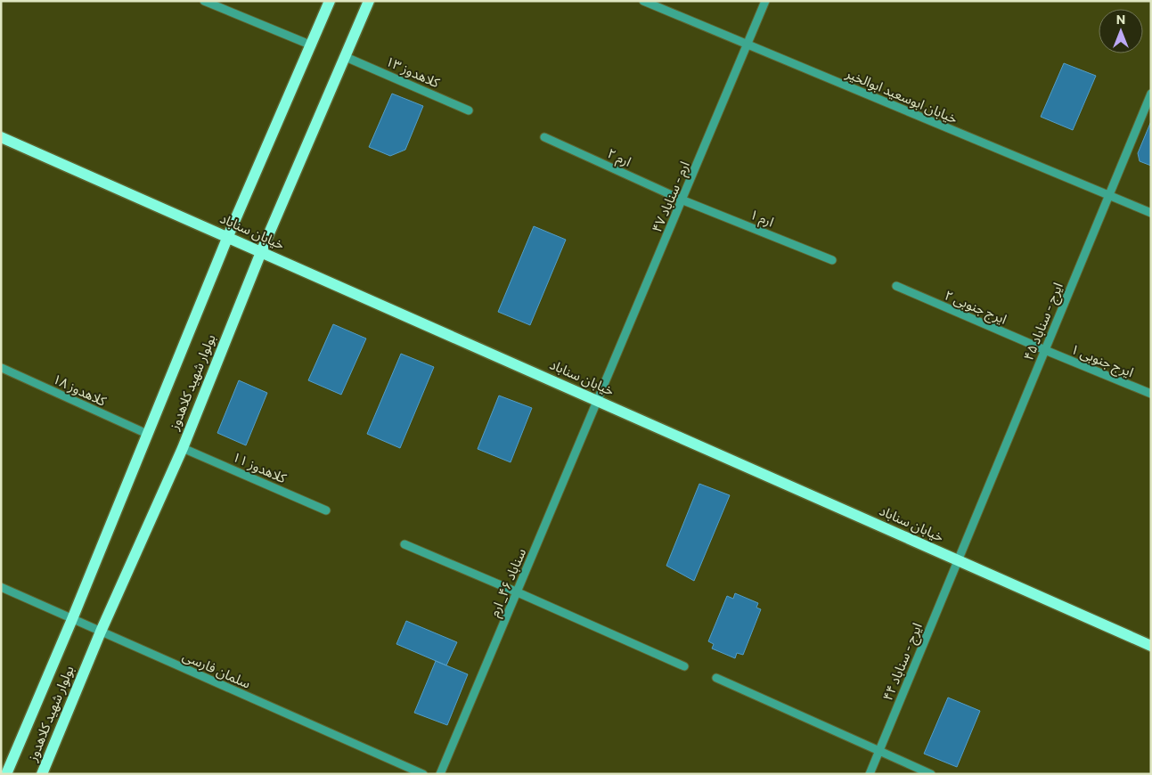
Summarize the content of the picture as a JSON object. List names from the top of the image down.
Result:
{
  "streets": {
    "main road": ["خیابان سناباد", "بولوار شهید کلاهدوز"],
    "street": [
      "کلاهدوز ۱۳",
      "خیابان ابوسعید ابوالخیر",
      "ارم ۲",
      "ارم - سناباد ۴۷",
      "ارم ۱",
      "ایرج جنوبی ۲",
      "ایرج - سناباد ۴۵",
      "ایرج جنوبی ۱",
      "کلاهدوز ۱۸",
      "کلاهدوز ۱۱",
      "سناباد ۴۶_ ارم",
      "ایرج - سناباد ۴۴",
      "سلمان فارسی"
    ]
  },
  "crossings": [
    ["کلاهدوز ۱۳", "بولوار شهید کلاهدوز"],
    ["خیابان ابوسعید ابوالخیر", "ارم - سناباد ۴۷"],
    ["خیابان ابوسعید ابوالخیر", "ایرج - سناباد ۴۵"],
    ["ارم ۲", "ارم - سناباد ۴۷"],
    ["ارم ۲", "ارم ۱"],
    ["ارم - سناباد ۴۷", "ارم ۱"],
    ["ارم - سناباد ۴۷", "خیابان سناباد"],
    ["ارم - سناباد ۴۷", "سناباد ۴۶_ ارم"],
    ["خیابان سناباد", "ایرج - سناباد ۴۵"],
    ["خیابان سناباد", "بولوار شهید کلاهدوز"],
    ["خیابان سناباد", "سناباد ۴۶_ ارم"],
    ["خیابان سناباد", "ایرج - سناباد ۴۴"],
    ["ایرج جنوبی ۲", "ایرج - سناباد ۴۵"],
    ["ایرج جنوبی ۲", "ایرج جنوبی ۱"],
    ["ایرج - سناباد ۴۵", "ایرج جنوبی ۱"],
    ["ایرج - سناباد ۴۵", "ایرج - سناباد ۴۴"],
    ["بولوار شهید کلاهدوز", "کلاهدوز ۱۸"],
    ["بولوار شهید کلاهدوز", "کلاهدوز ۱۱"],
    ["بولوار شهید کلاهدوز", "سلمان فارسی"]
  ],
  "north": "top"
}
